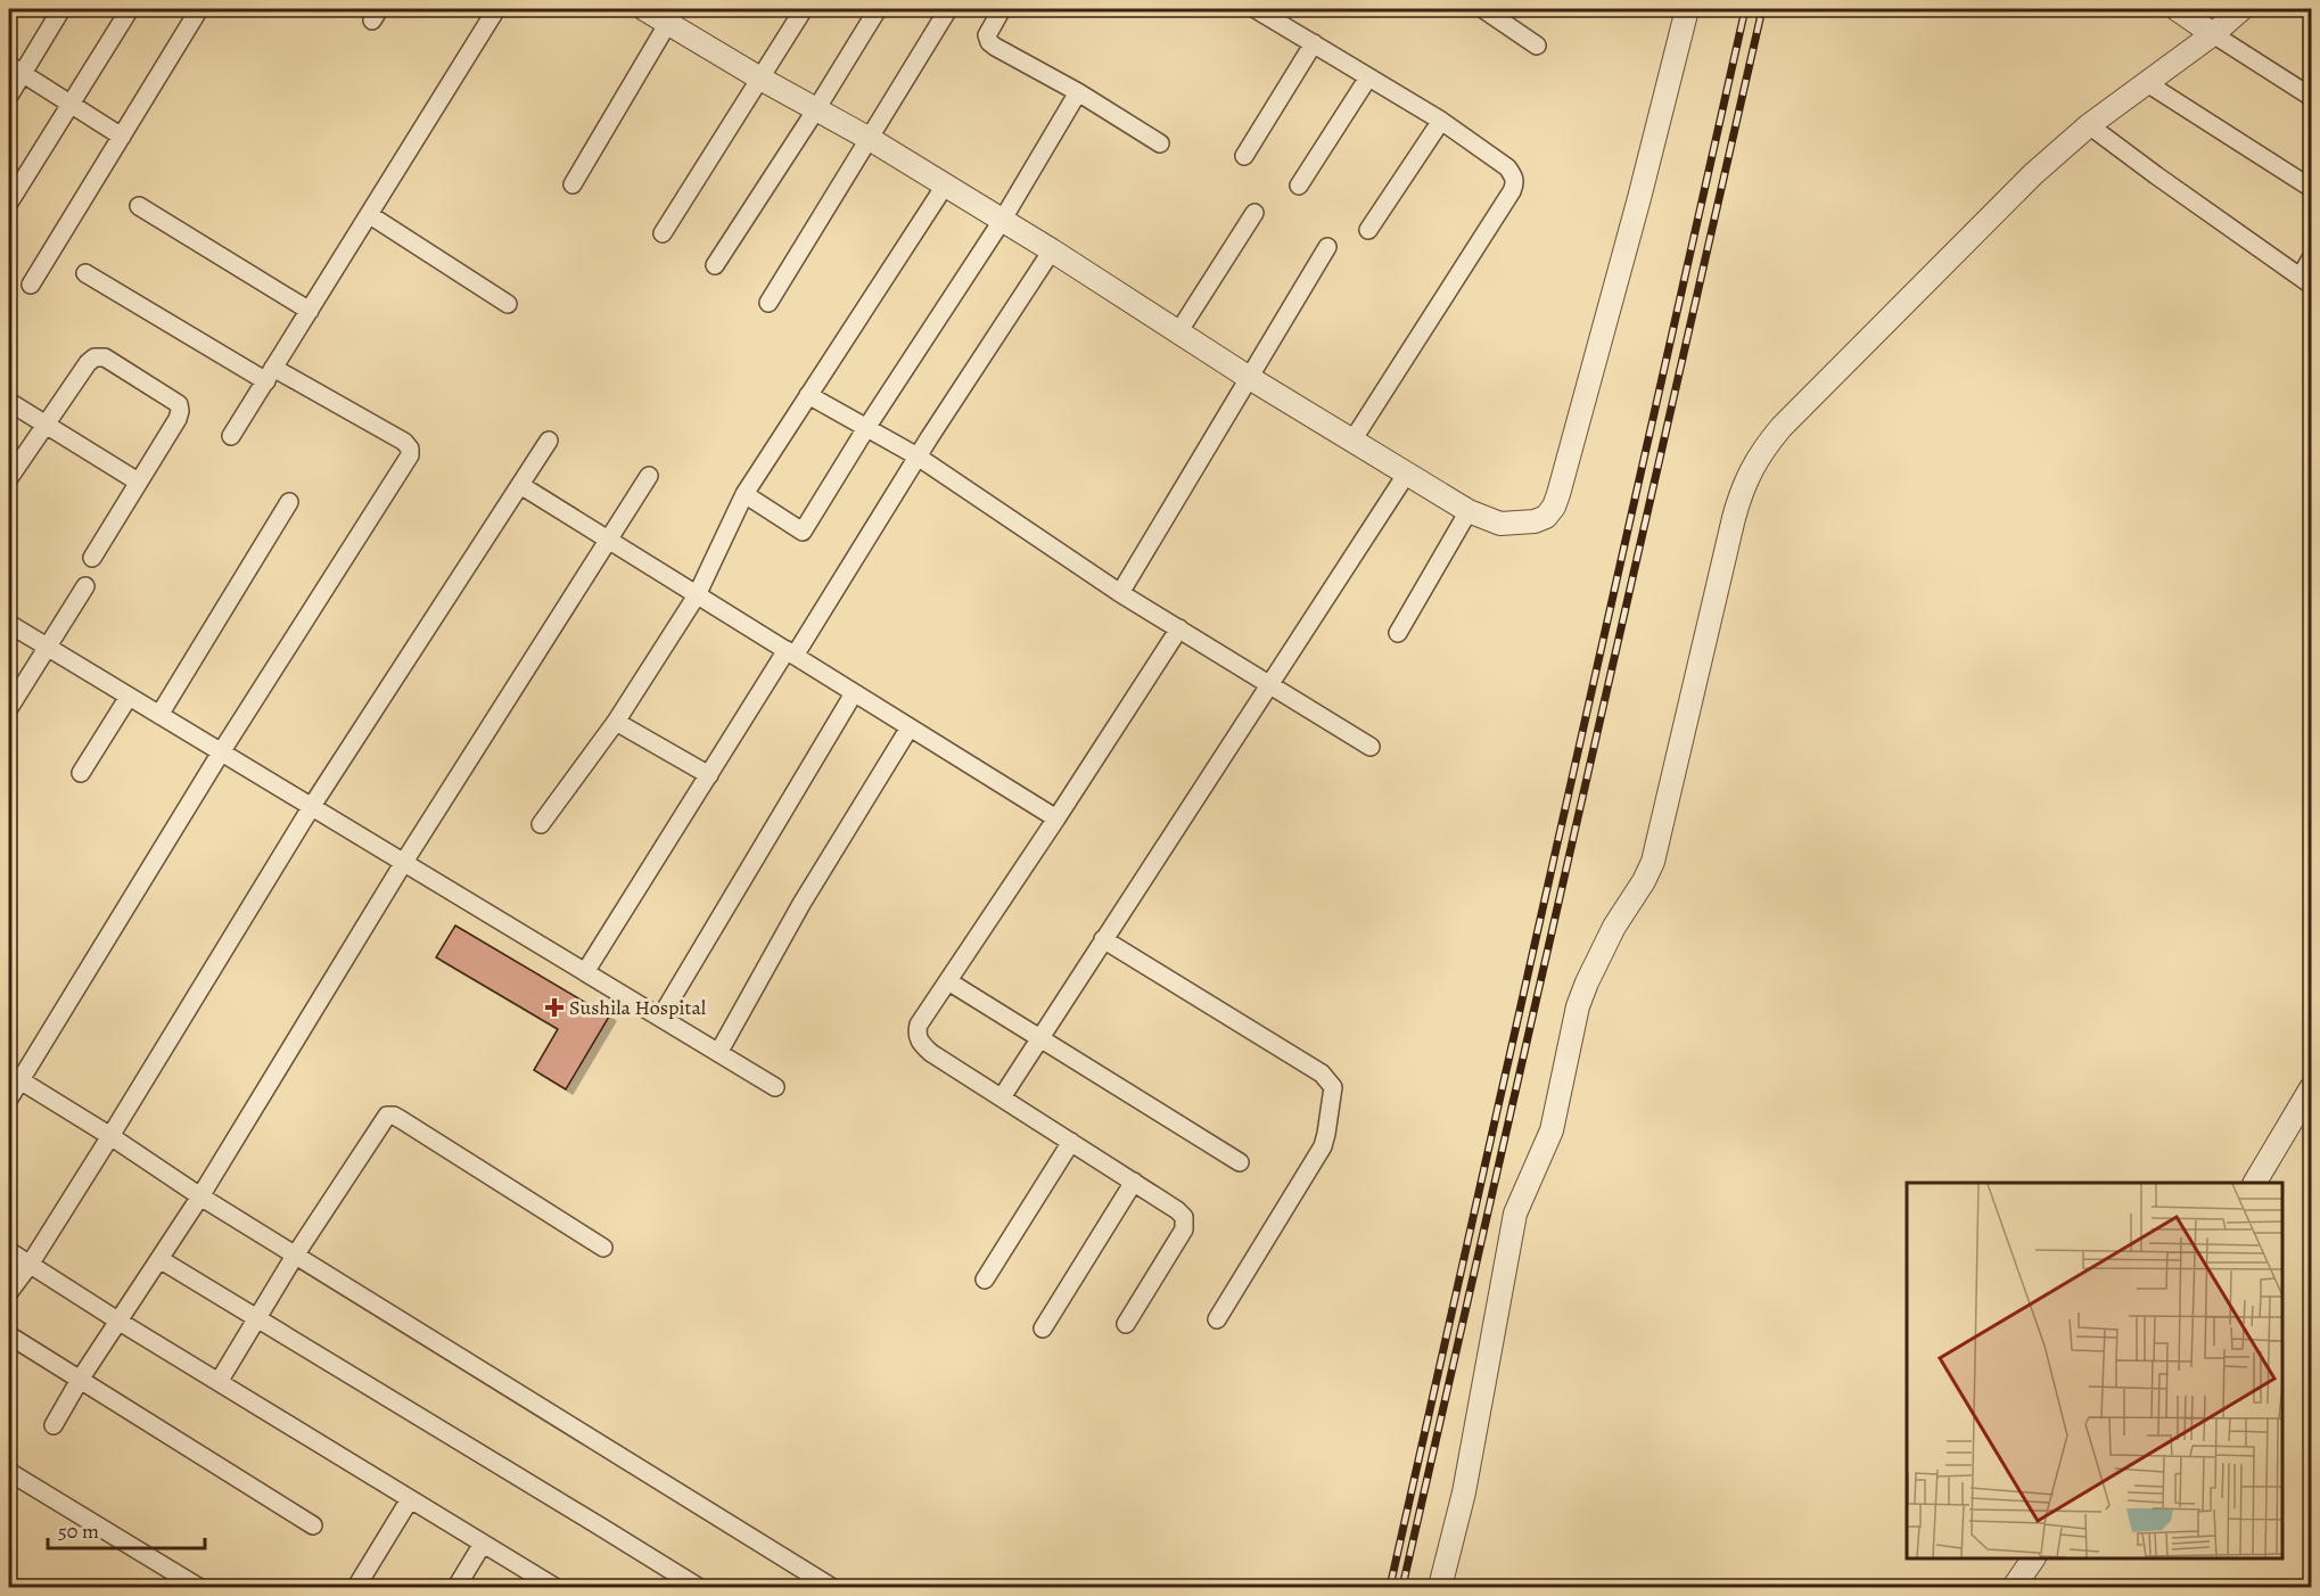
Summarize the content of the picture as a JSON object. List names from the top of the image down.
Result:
{
  "places": {
    "health": ["Sushila Hospital"]
  },
  "scale_bar": "50 m"
}
